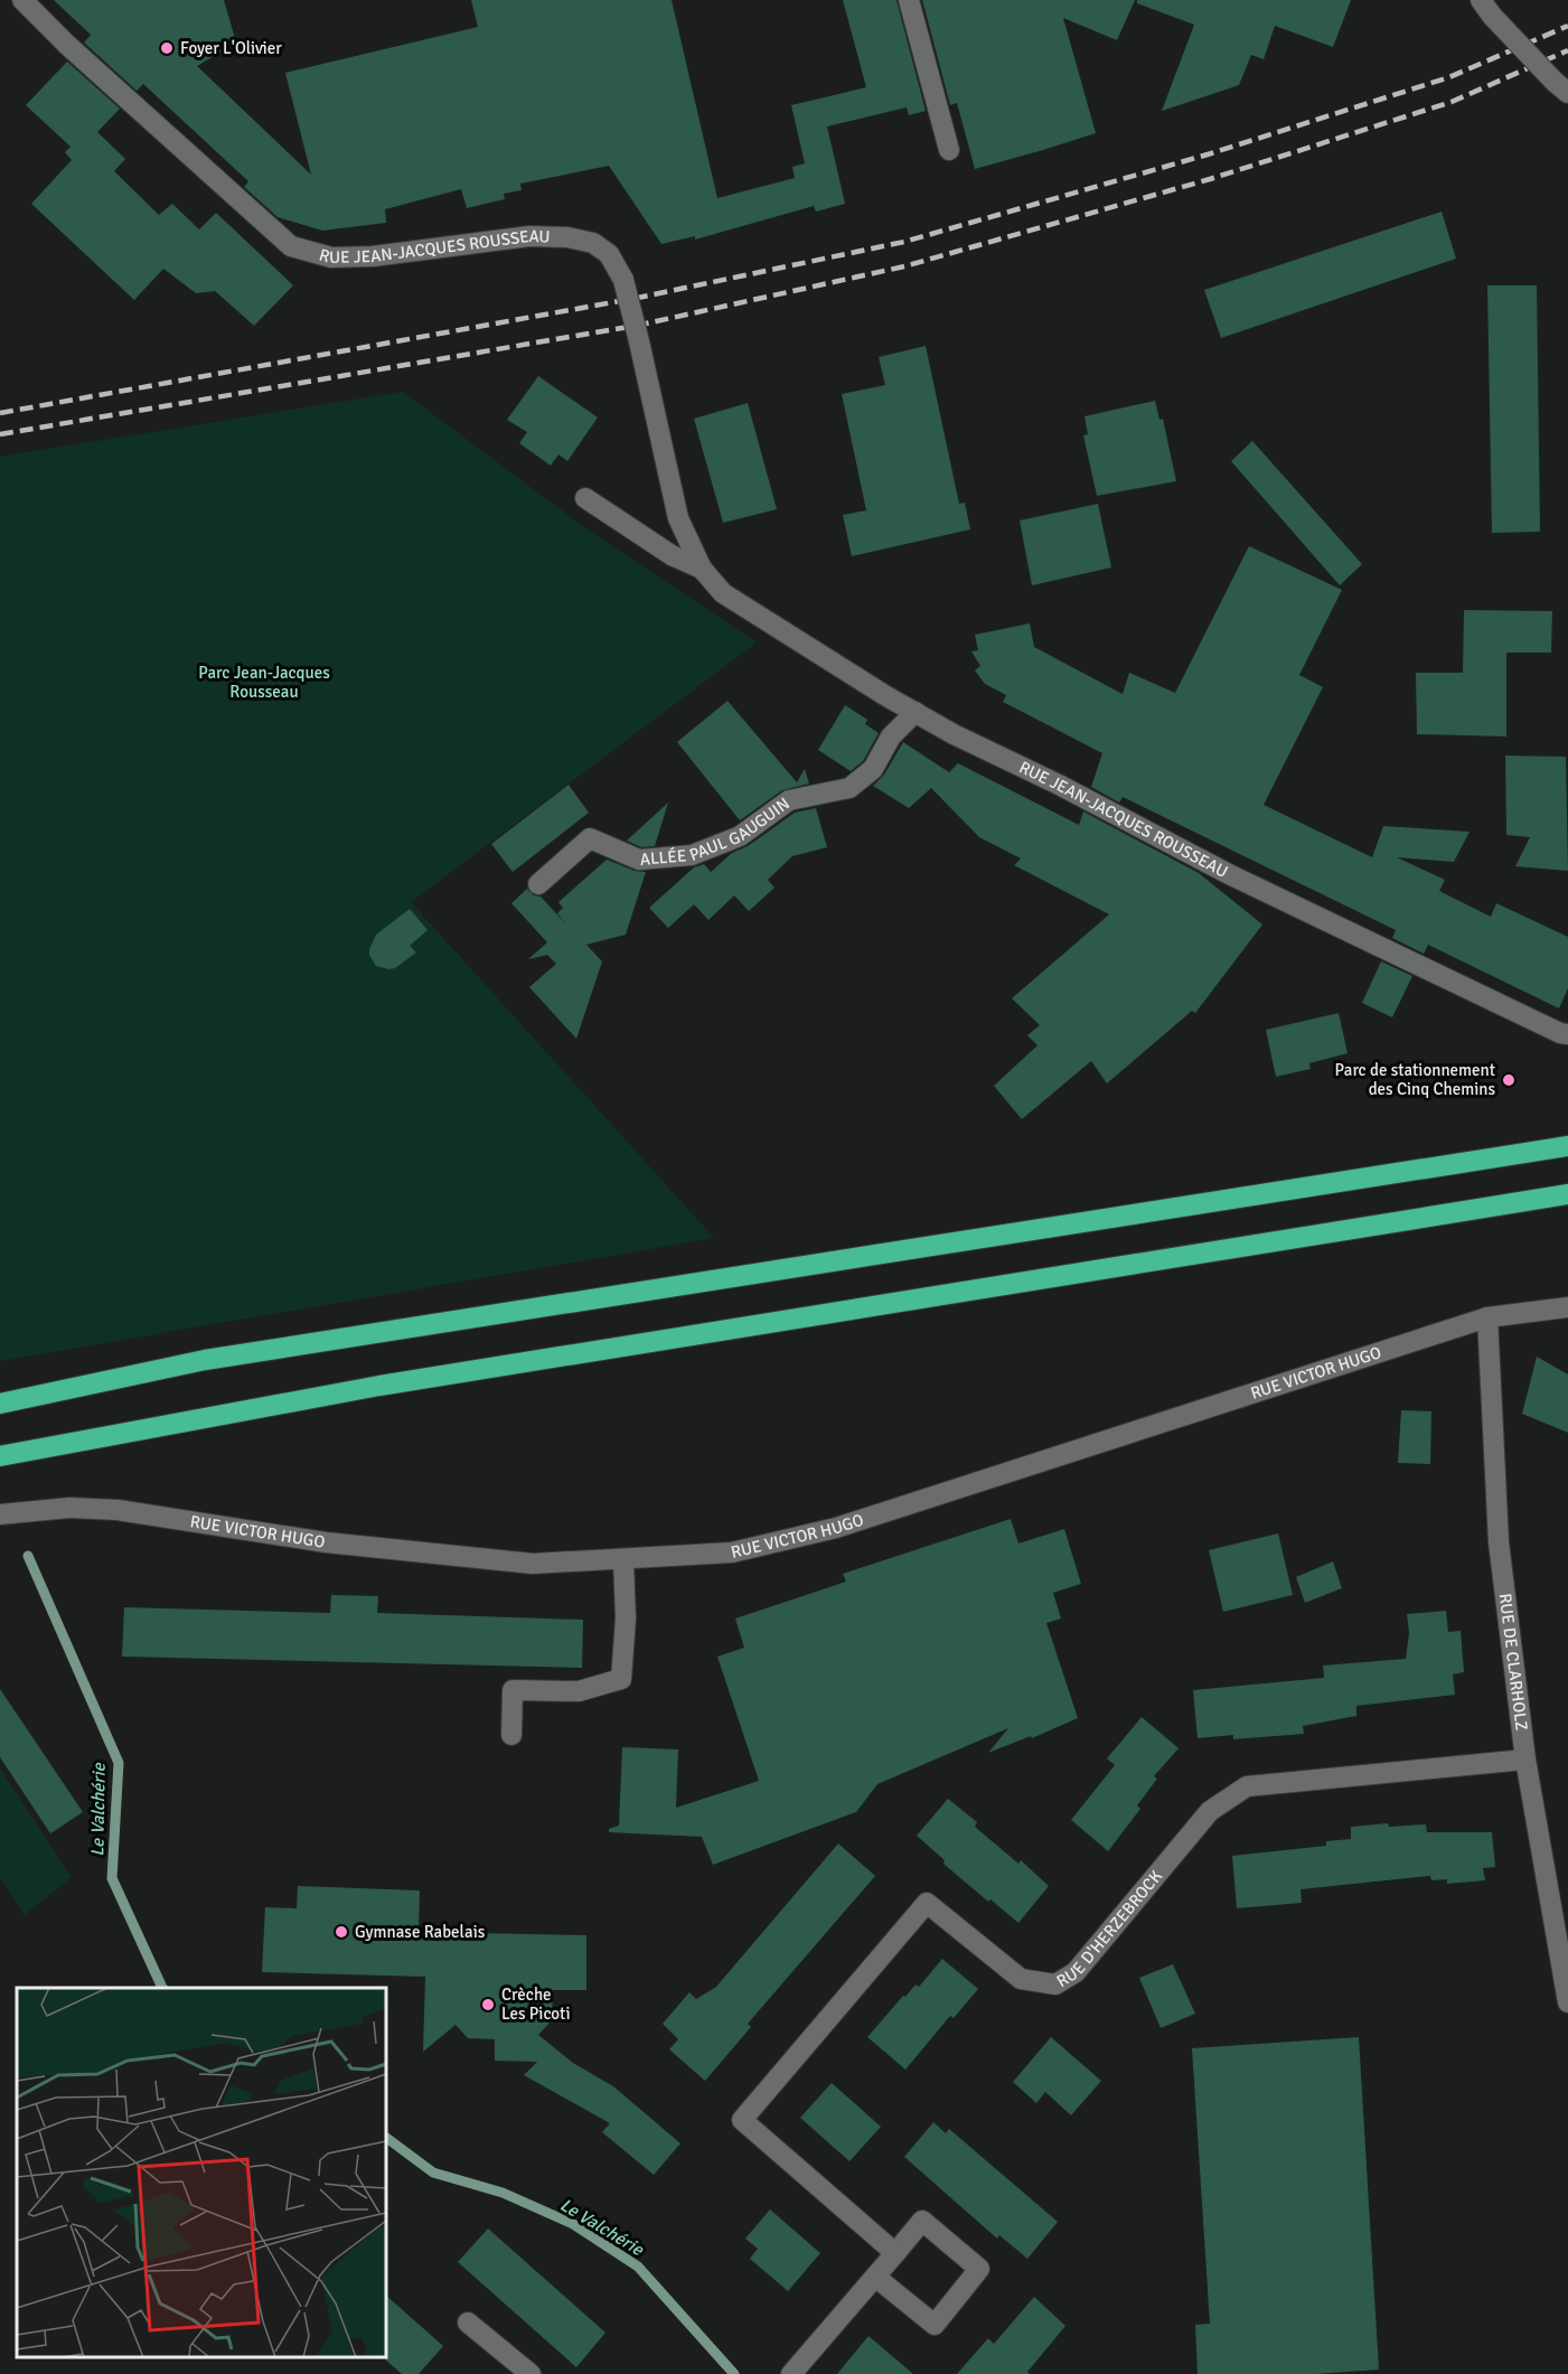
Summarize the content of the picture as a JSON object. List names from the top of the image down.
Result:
{
  "streets": {
    "street": [
      "RUE JEAN-JACQUES ROUSSEAU",
      "ALLÉE PAUL GAUGUIN",
      "RUE VICTOR HUGO",
      "RUE DE CLARHOLZ",
      "RUE D'HERZEBROCK"
    ]
  },
  "crossings": [
    ["RUE JEAN-JACQUES ROUSSEAU", "ALLÉE PAUL GAUGUIN"],
    ["RUE VICTOR HUGO", "RUE DE CLARHOLZ"],
    ["RUE DE CLARHOLZ", "RUE D'HERZEBROCK"]
  ],
  "water": ["Le Valchérie"],
  "parks": ["Parc Jean-Jacques Rousseau"],
  "places": [
    "Foyer L'Olivier",
    "Parc de stationnement des Cinq Chemins",
    "Gymnase Rabelais",
    "Crèche Les Picoti"
  ]
}
